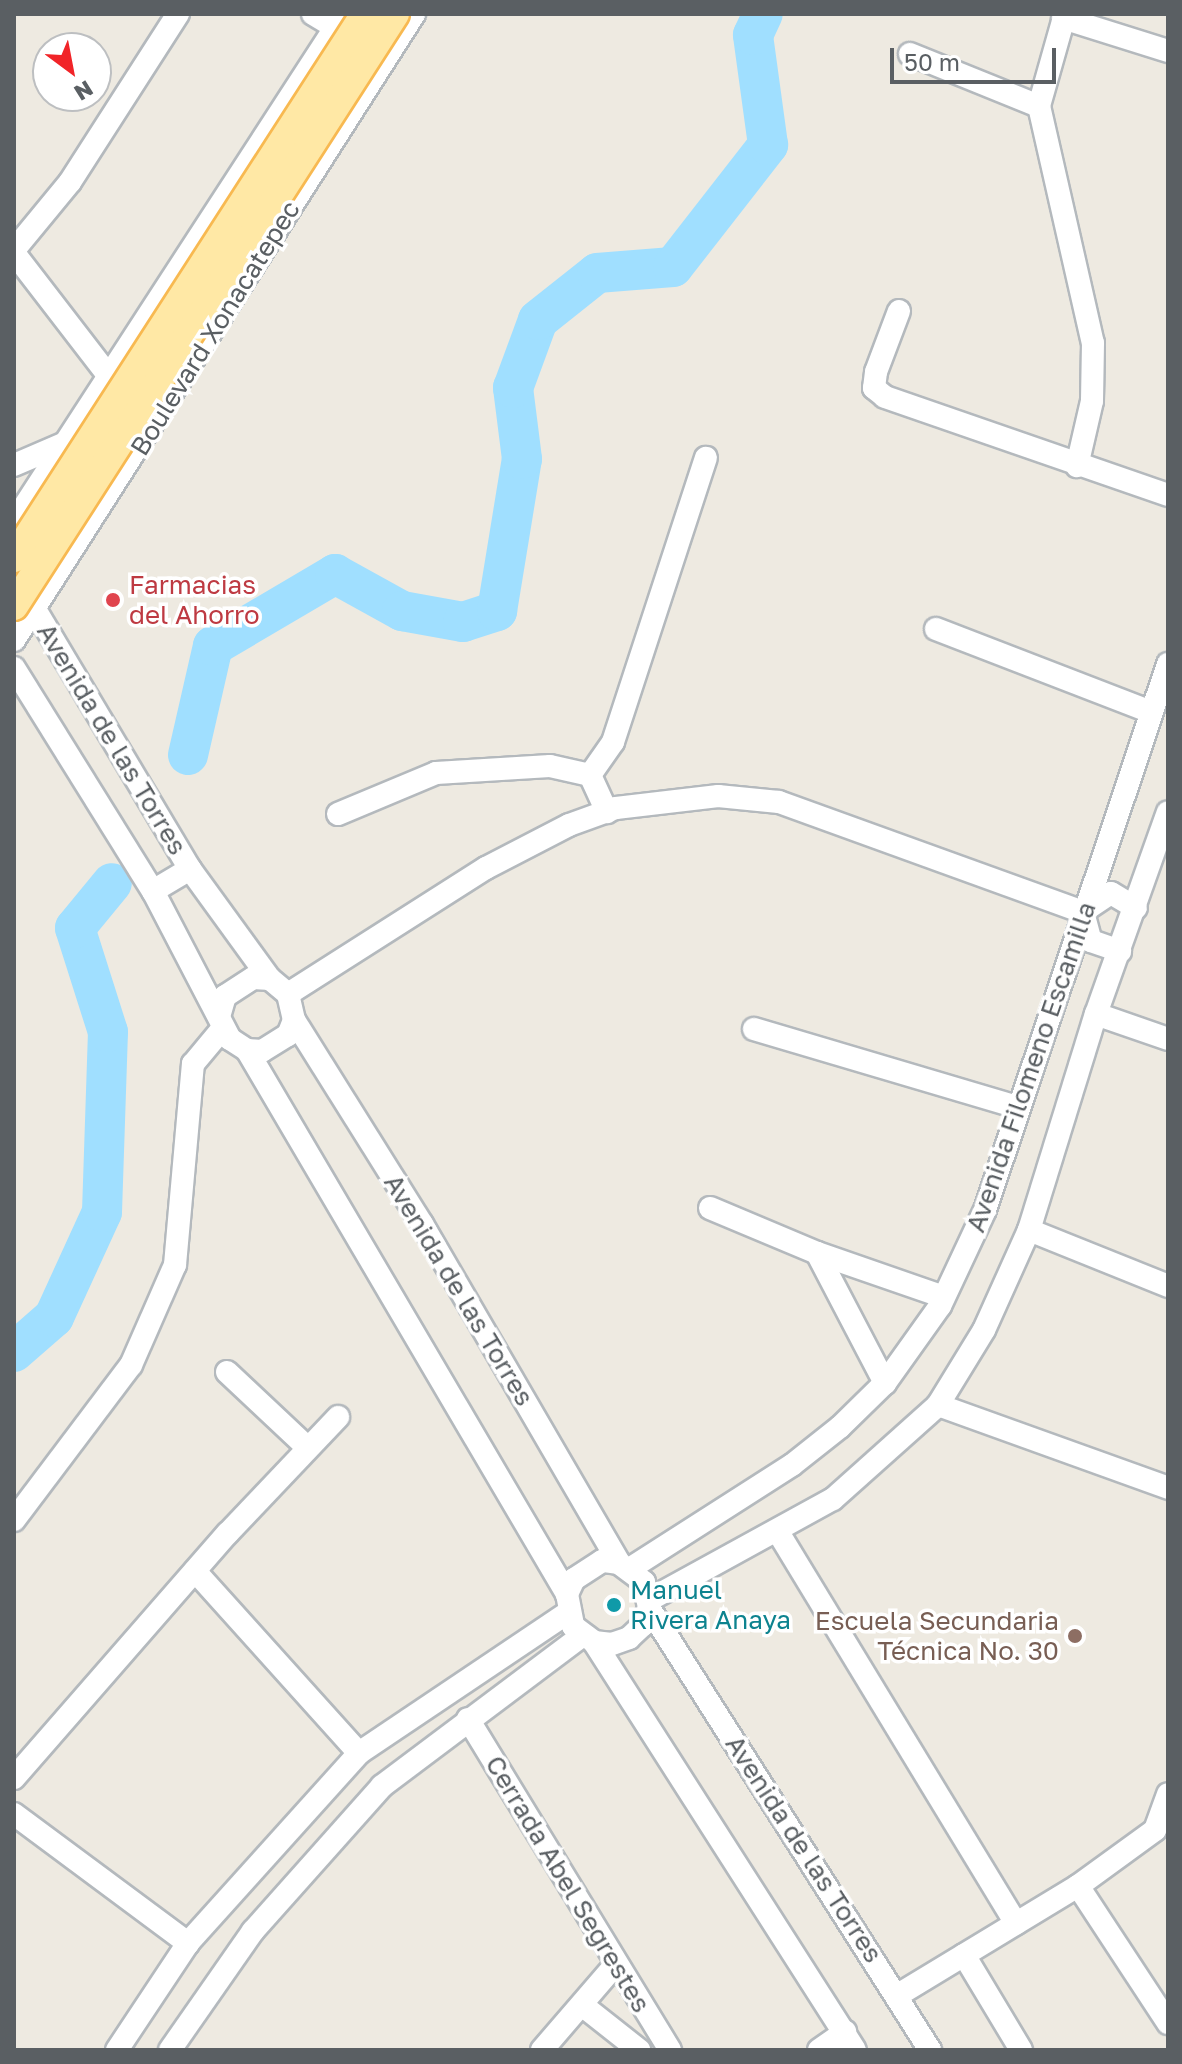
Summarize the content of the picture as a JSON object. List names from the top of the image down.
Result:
{
  "streets": {
    "main road": ["Boulevard Xonacatepec"],
    "street": ["Avenida de las Torres", "Avenida Filomeno Escamilla", "Cerrada Abel Segrestes"]
  },
  "crossings": [
    ["Boulevard Xonacatepec", "Avenida de las Torres"],
    ["Avenida de las Torres", "Avenida Filomeno Escamilla"]
  ],
  "places": ["Farmacias del Ahorro", "Manuel Rivera Anaya", "Escuela Secundaria Técnica No. 30"],
  "scale_bar": "50 m",
  "north": "bottom right"
}
